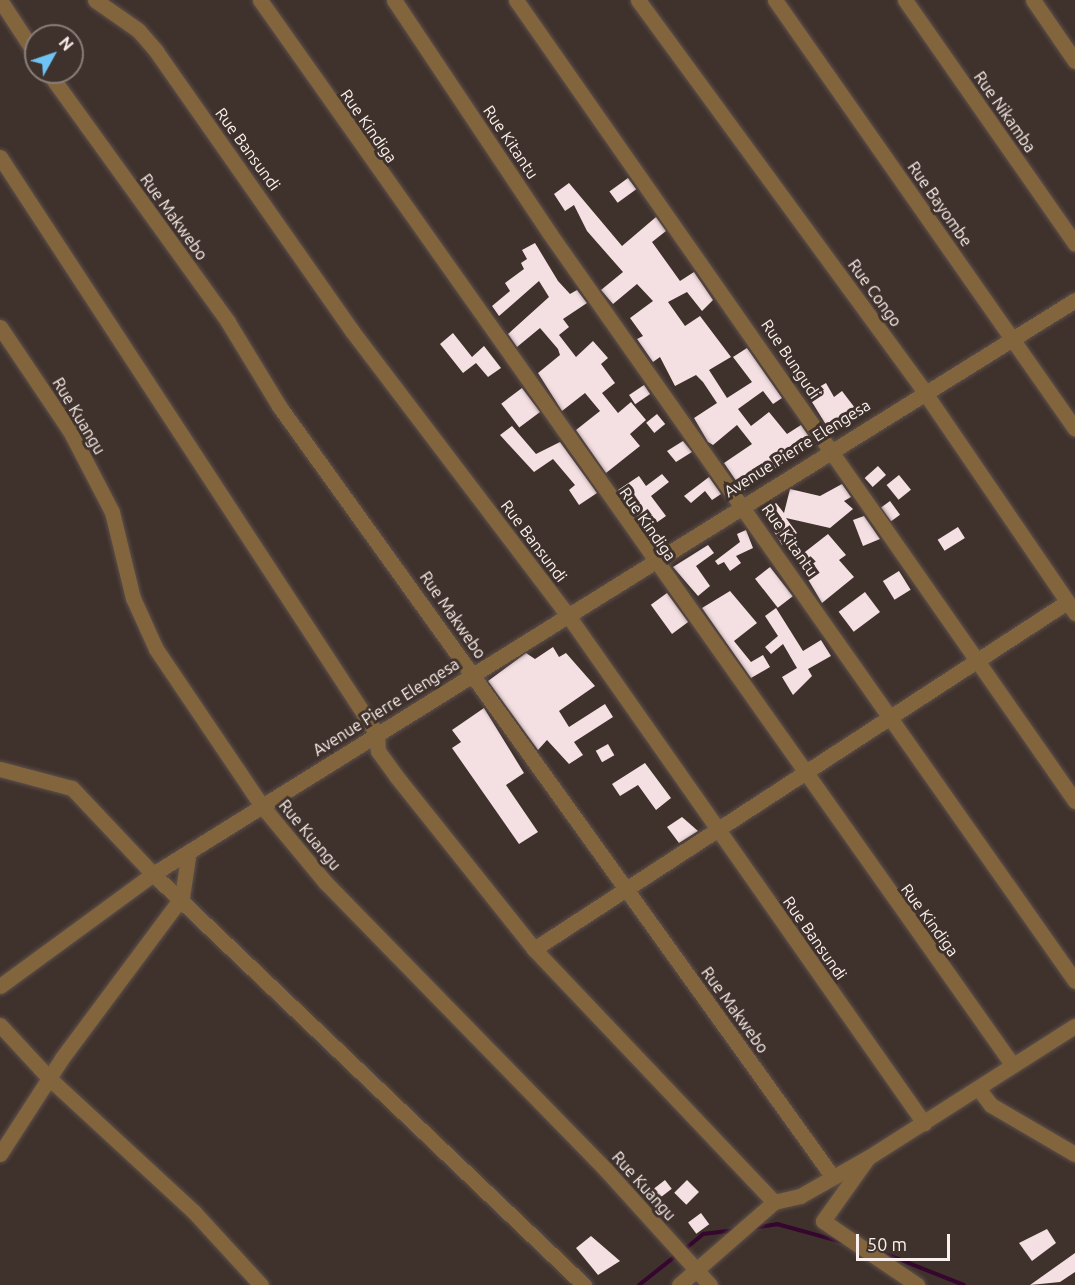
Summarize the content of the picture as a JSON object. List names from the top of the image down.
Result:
{
  "streets": {
    "street": [
      "Rue Nikamba",
      "Rue Kindiga",
      "Rue Kitantu",
      "Rue Bansundi",
      "Rue Bayombe",
      "Rue Makwebo",
      "Rue Congo",
      "Rue Bungudi",
      "Rue Kuangu",
      "Avenue Pierre Elengesa"
    ]
  },
  "crossings": [
    ["Rue Kindiga", "Avenue Pierre Elengesa"],
    ["Rue Kitantu", "Avenue Pierre Elengesa"],
    ["Rue Bansundi", "Avenue Pierre Elengesa"],
    ["Rue Bayombe", "Avenue Pierre Elengesa"],
    ["Rue Makwebo", "Avenue Pierre Elengesa"],
    ["Rue Congo", "Avenue Pierre Elengesa"],
    ["Rue Bungudi", "Avenue Pierre Elengesa"],
    ["Rue Kuangu", "Avenue Pierre Elengesa"]
  ],
  "scale_bar": "50 m",
  "north": "top right"
}
